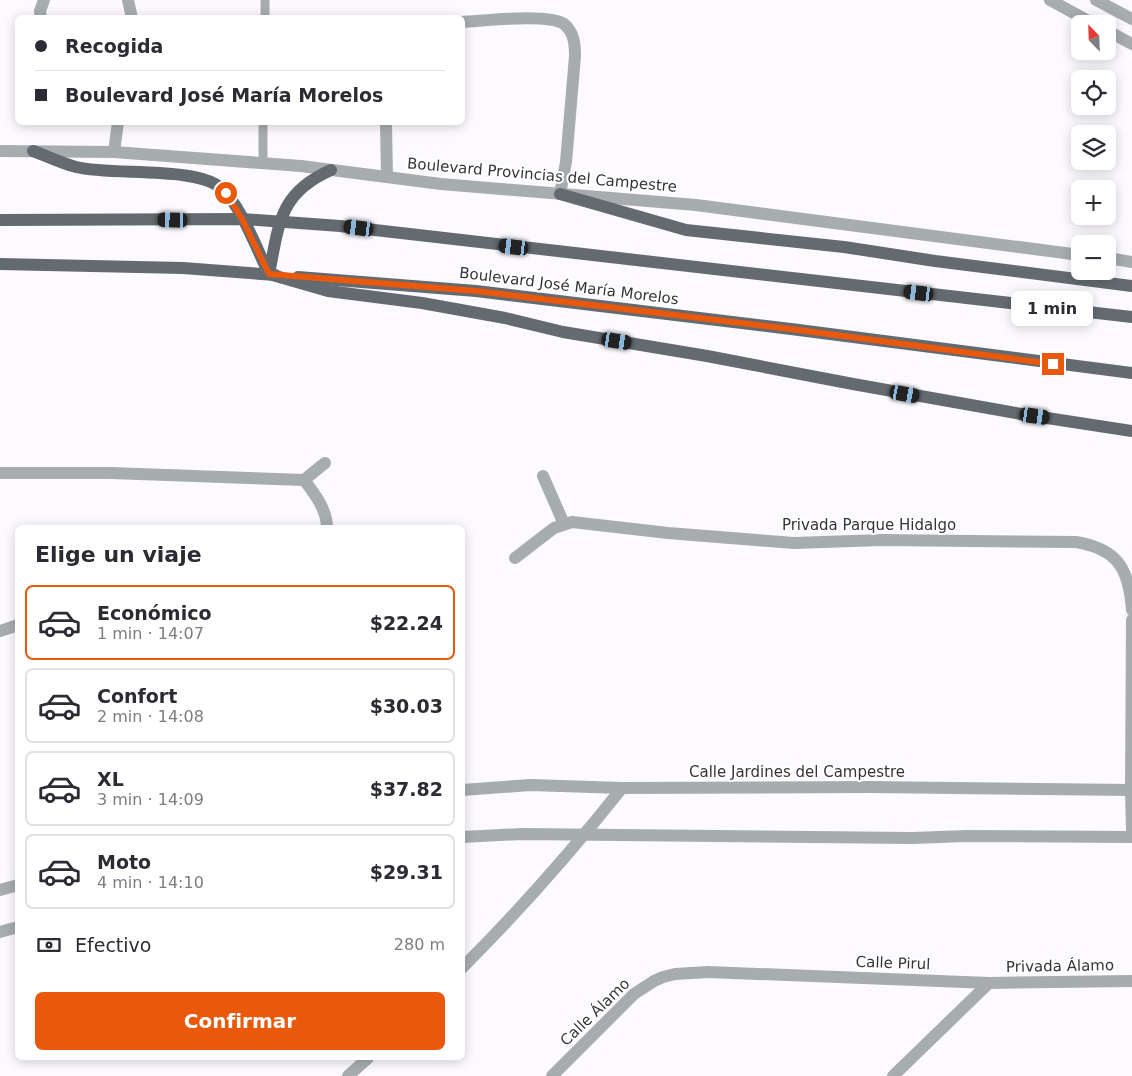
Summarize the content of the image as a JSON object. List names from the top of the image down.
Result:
{
  "streets": {
    "main road": ["Boulevard José María Morelos"],
    "street": [
      "Boulevard Provincias del Campestre",
      "Privada Parque Hidalgo",
      "Calle Jardines del Campestre",
      "Calle Pirul",
      "Privada Álamo",
      "Calle Álamo"
    ]
  },
  "crossings": [
    ["Calle Pirul", "Privada Álamo"],
    ["Calle Pirul", "Calle Álamo"]
  ],
  "north": "top left",
  "page": {
    "map_buttons": ["+", "−"],
    "banner": ["Recogida", "Boulevard José María Morelos"],
    "bubble": "1 min",
    "heading": "Elige un viaje",
    "list": [
      {
        "name": "Económico",
        "note": "1 min · 14:07",
        "value": "$22.24"
      },
      {
        "name": "Confort",
        "note": "2 min · 14:08",
        "value": "$30.03"
      },
      {
        "name": "XL",
        "note": "3 min · 14:09",
        "value": "$37.82"
      },
      {
        "name": "Moto",
        "note": "4 min · 14:10",
        "value": "$29.31"
      }
    ],
    "pay": ["Efectivo", "280 m"],
    "buttons": "Confirmar"
  }
}
